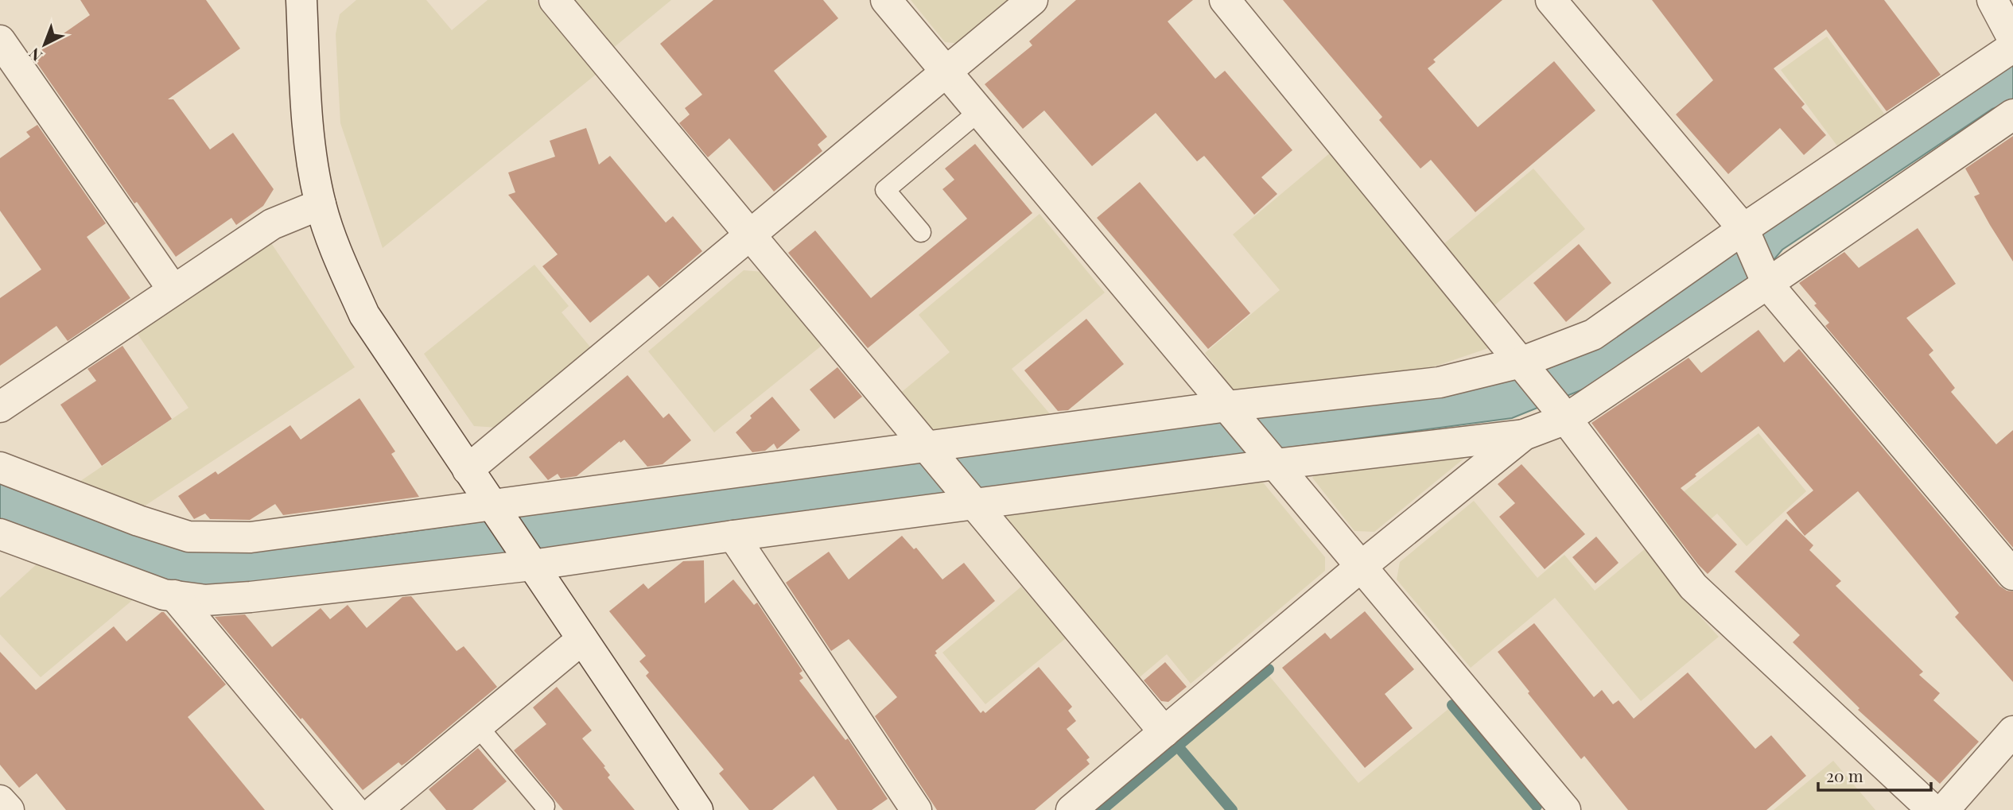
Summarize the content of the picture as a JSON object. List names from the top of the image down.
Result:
{
  "scale_bar": "20 m",
  "north": "bottom left"
}
